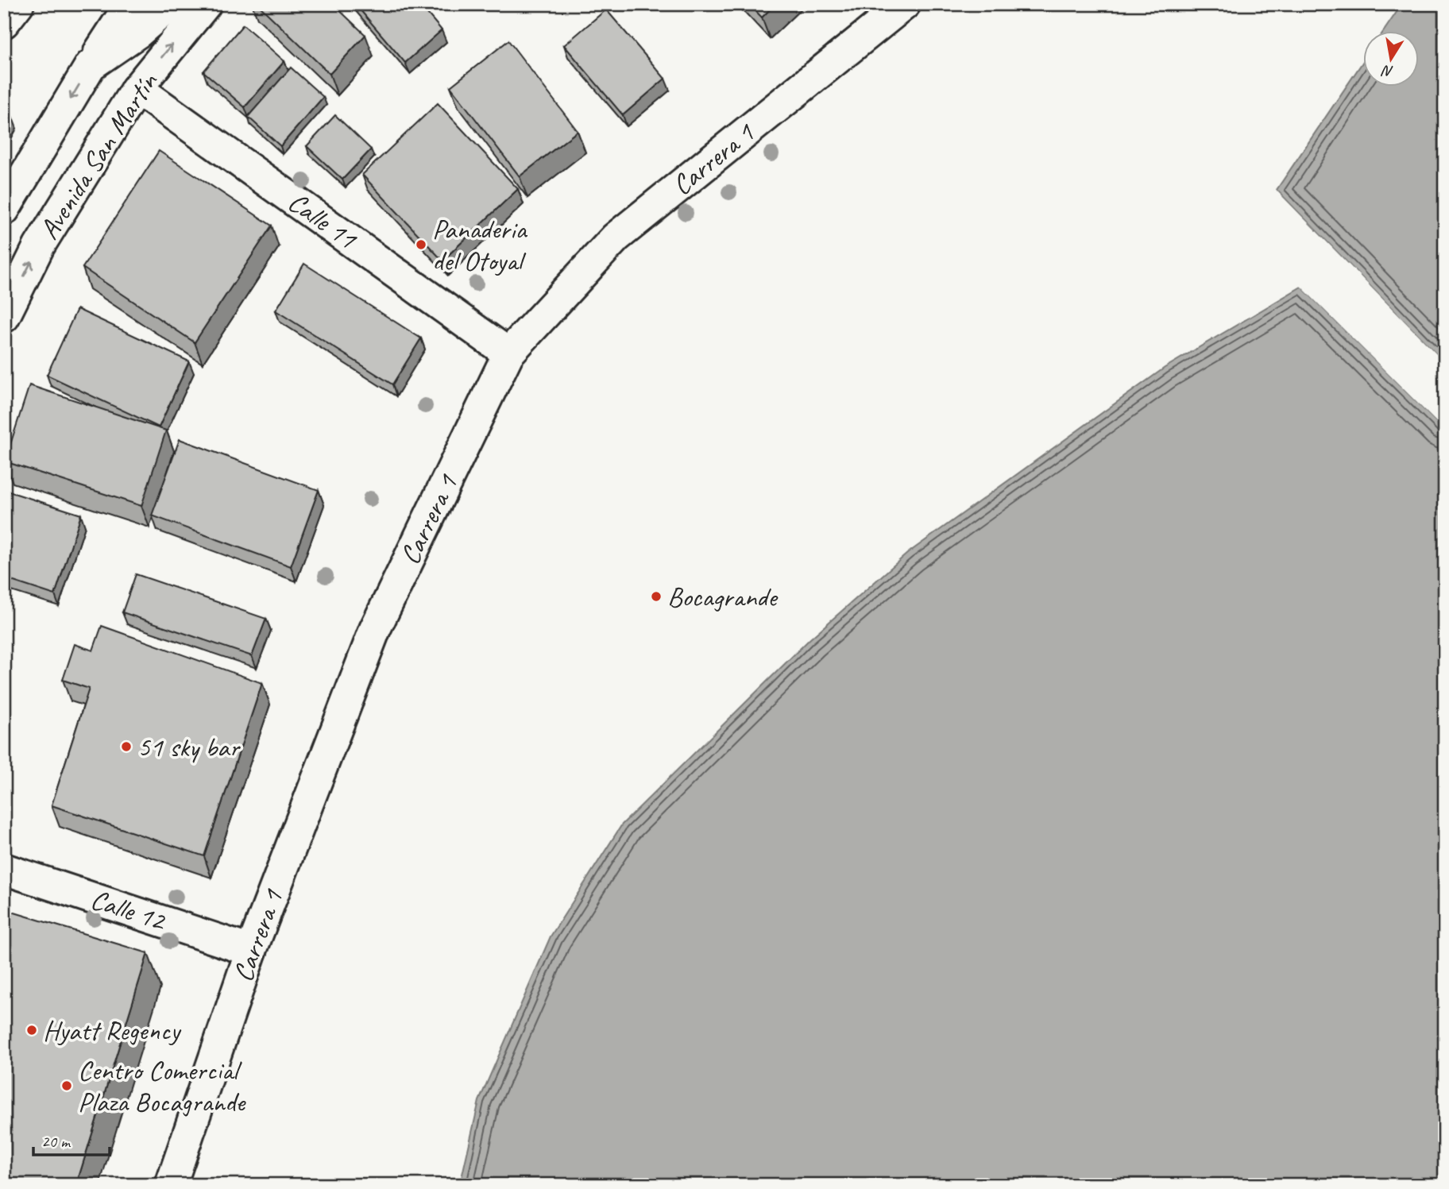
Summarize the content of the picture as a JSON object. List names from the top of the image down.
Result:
{
  "streets": {
    "street": [
      "Avenida San Martín",
      "Carrera 1",
      "Calle 11",
      "Calle 12"
    ]
  },
  "crossings": [
    ["Avenida San Martín", "Calle 11"],
    ["Carrera 1", "Calle 11"],
    ["Carrera 1", "Calle 12"]
  ],
  "places": [
    "Panaderia del Otoyal",
    "Bocagrande",
    "51 sky bar",
    "Hyatt Regency",
    "Centro Comercial Plaza Bocagrande"
  ],
  "scale_bar": "20 m",
  "north": "bottom"
}
